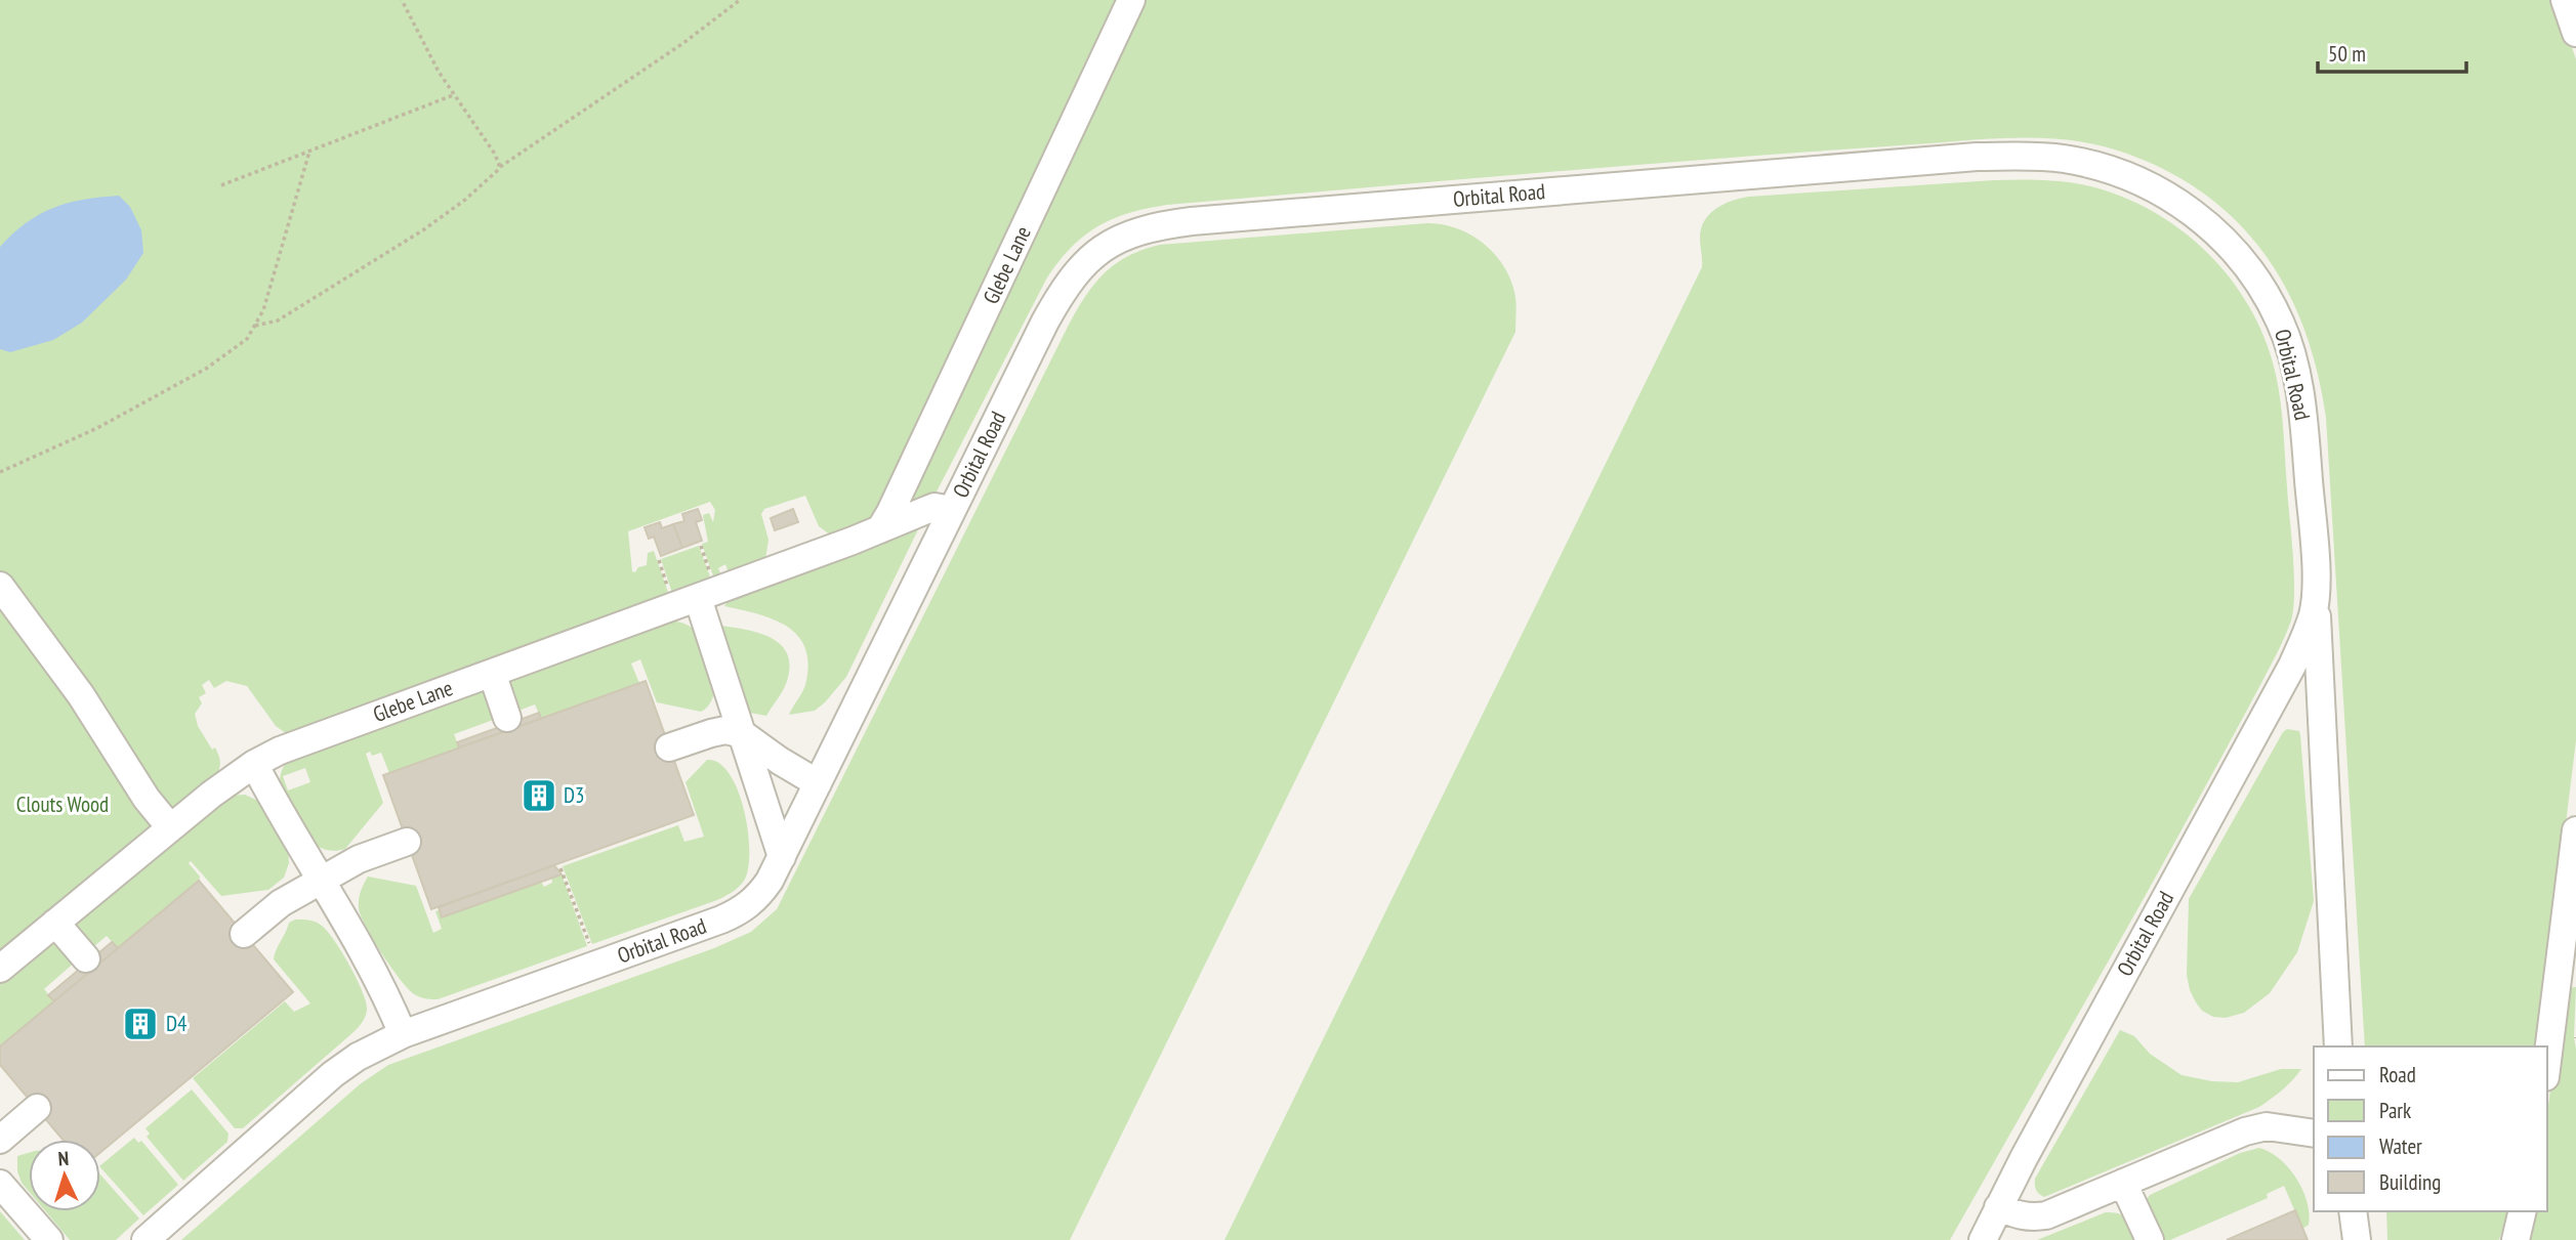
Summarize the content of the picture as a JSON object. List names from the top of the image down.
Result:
{
  "streets": {
    "street": ["Orbital Road", "Glebe Lane"]
  },
  "crossings": [
    ["Orbital Road", "Glebe Lane"]
  ],
  "parks": ["Clouts Wood"],
  "places": {
    "building": ["D3", "D4"]
  },
  "legend": [
    "Road",
    "Park",
    "Water",
    "Building"
  ],
  "scale_bar": "50 m",
  "north": "top"
}
